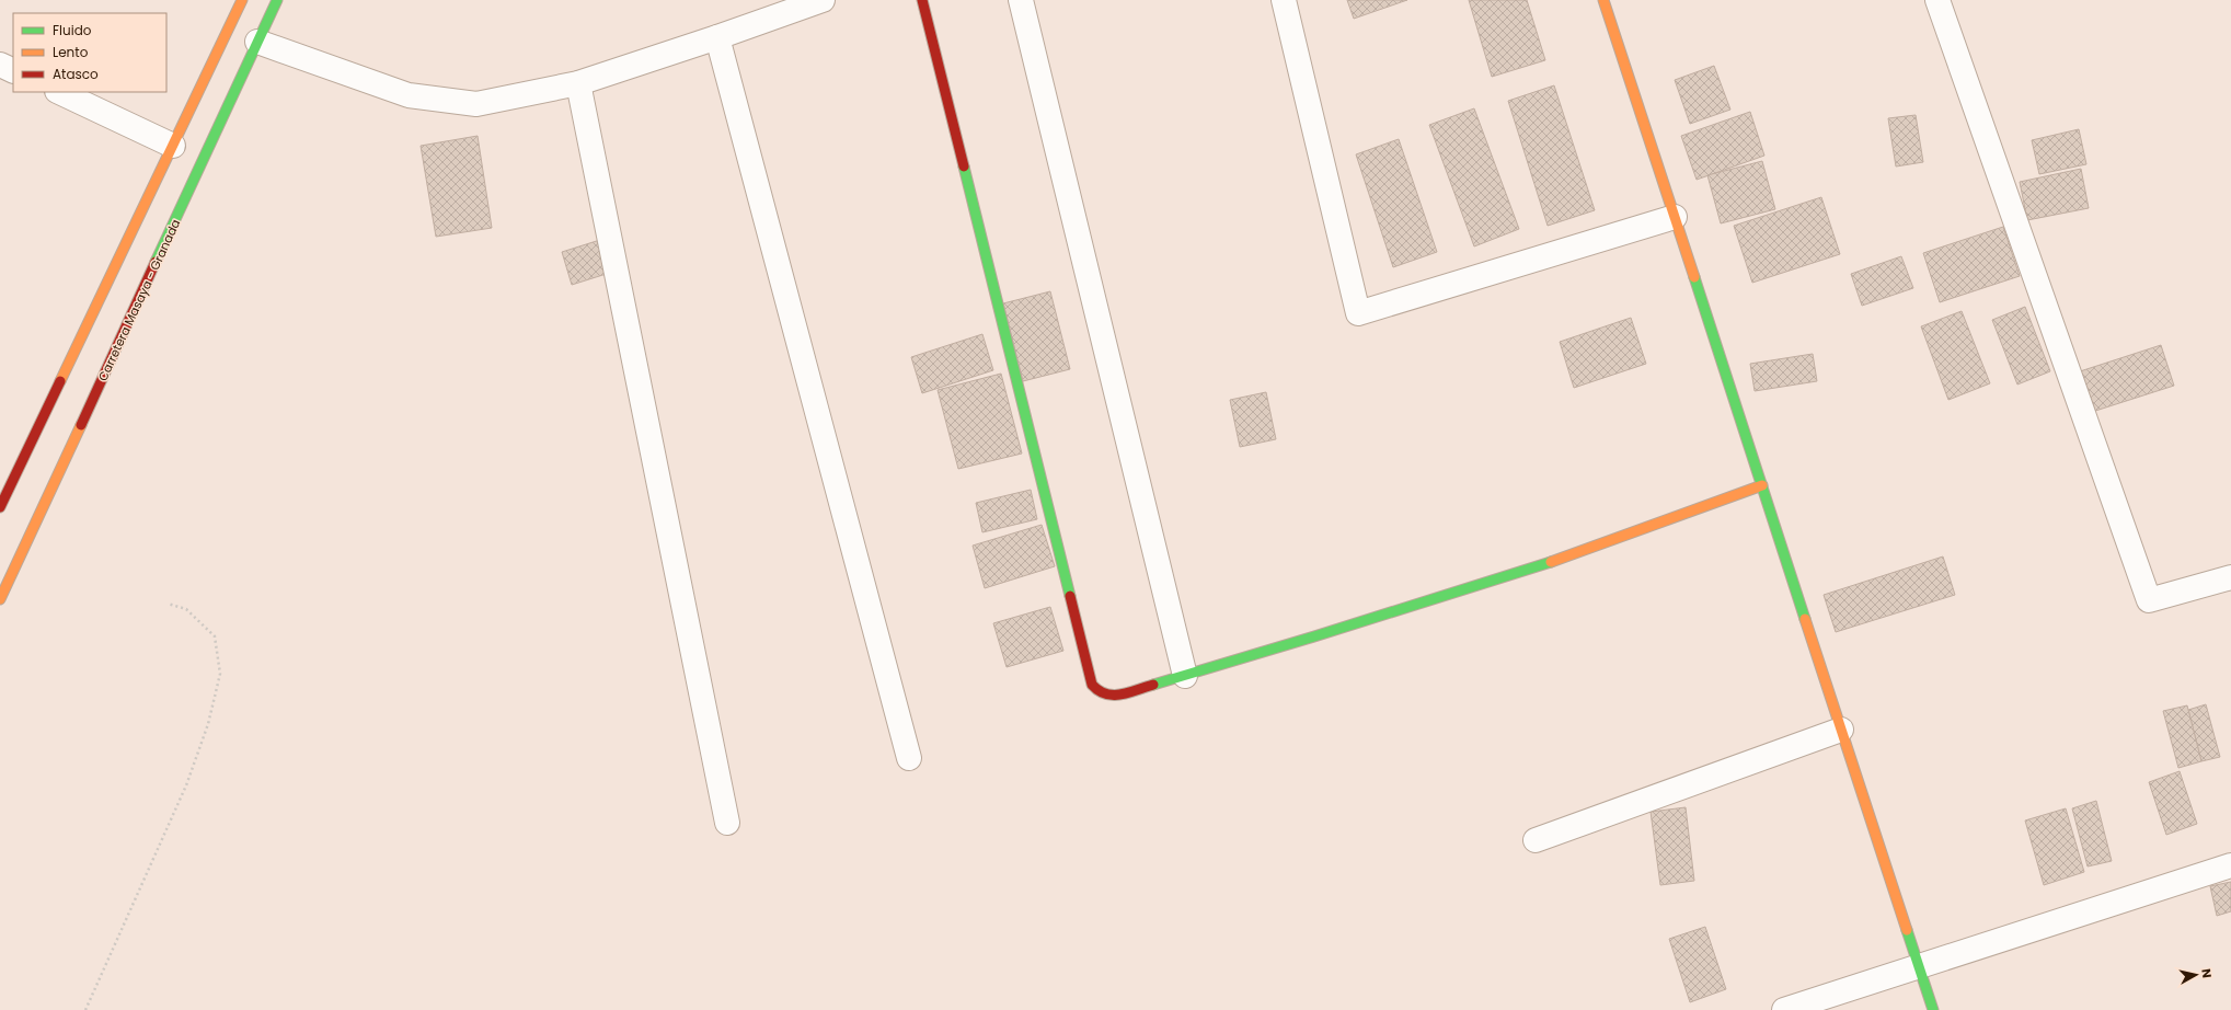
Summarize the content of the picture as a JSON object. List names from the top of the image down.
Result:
{
  "streets": {
    "main road": ["Carretera Masaya - Granada"]
  },
  "legend": ["Fluido", "Lento", "Atasco"],
  "north": "right"
}
